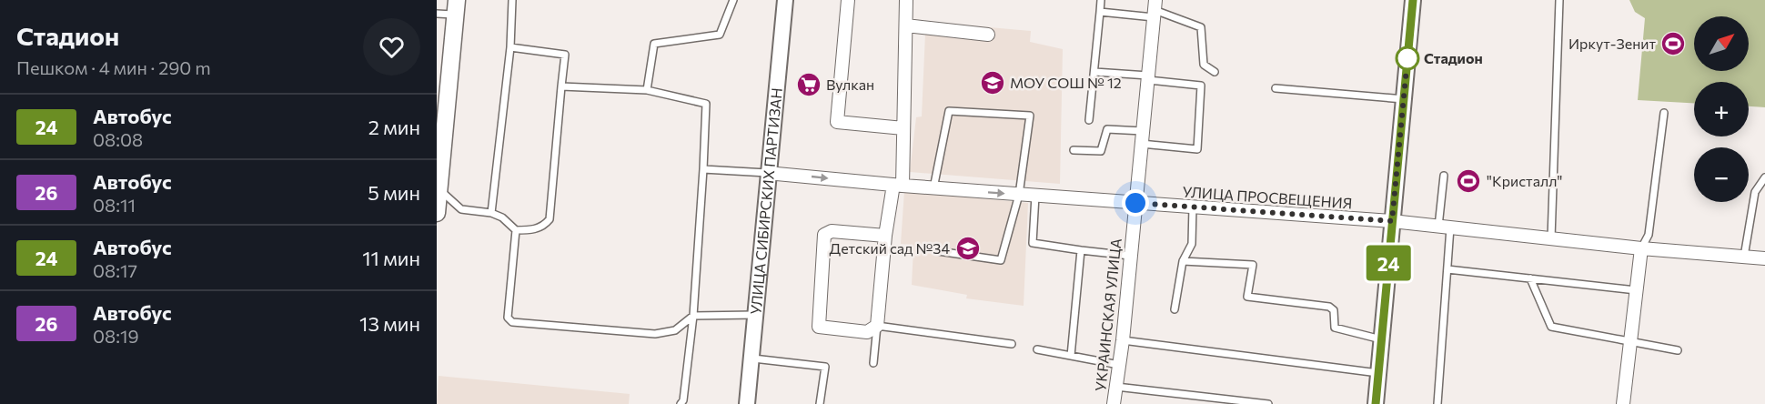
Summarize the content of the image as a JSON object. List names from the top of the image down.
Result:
{
  "streets": {
    "street": ["УЛИЦА ПРОСВЕЩЕНИЯ", "УЛИЦА СИБИРСКИХ ПАРТИЗАН", "УКРАИНСКАЯ УЛИЦА"]
  },
  "crossings": [
    ["УЛИЦА ПРОСВЕЩЕНИЯ", "УЛИЦА СИБИРСКИХ ПАРТИЗАН"],
    ["УЛИЦА ПРОСВЕЩЕНИЯ", "УКРАИНСКАЯ УЛИЦА"]
  ],
  "places": {
    "sports": ["Иркут-Зенит", "\"Кристалл\""],
    "other": ["Стадион"],
    "school or university": ["МОУ СОШ № 12", "Детский сад №34"],
    "supermarket": ["Вулкан"]
  },
  "lines": ["bus line 24"],
  "north": "top right",
  "page": {
    "heading": ["Стадион", "Пешком · 4 мин · 290 m"],
    "on_map": "24",
    "map_buttons": ["+", "−"],
    "list": [
      {
        "mark": "24",
        "name": "Автобус",
        "note": "08:08",
        "value": "2 мин"
      },
      {
        "mark": "26",
        "name": "Автобус",
        "note": "08:11",
        "value": "5 мин"
      },
      {
        "mark": "24",
        "name": "Автобус",
        "note": "08:17",
        "value": "11 мин"
      },
      {
        "mark": "26",
        "name": "Автобус",
        "note": "08:19",
        "value": "13 мин"
      }
    ]
  }
}
